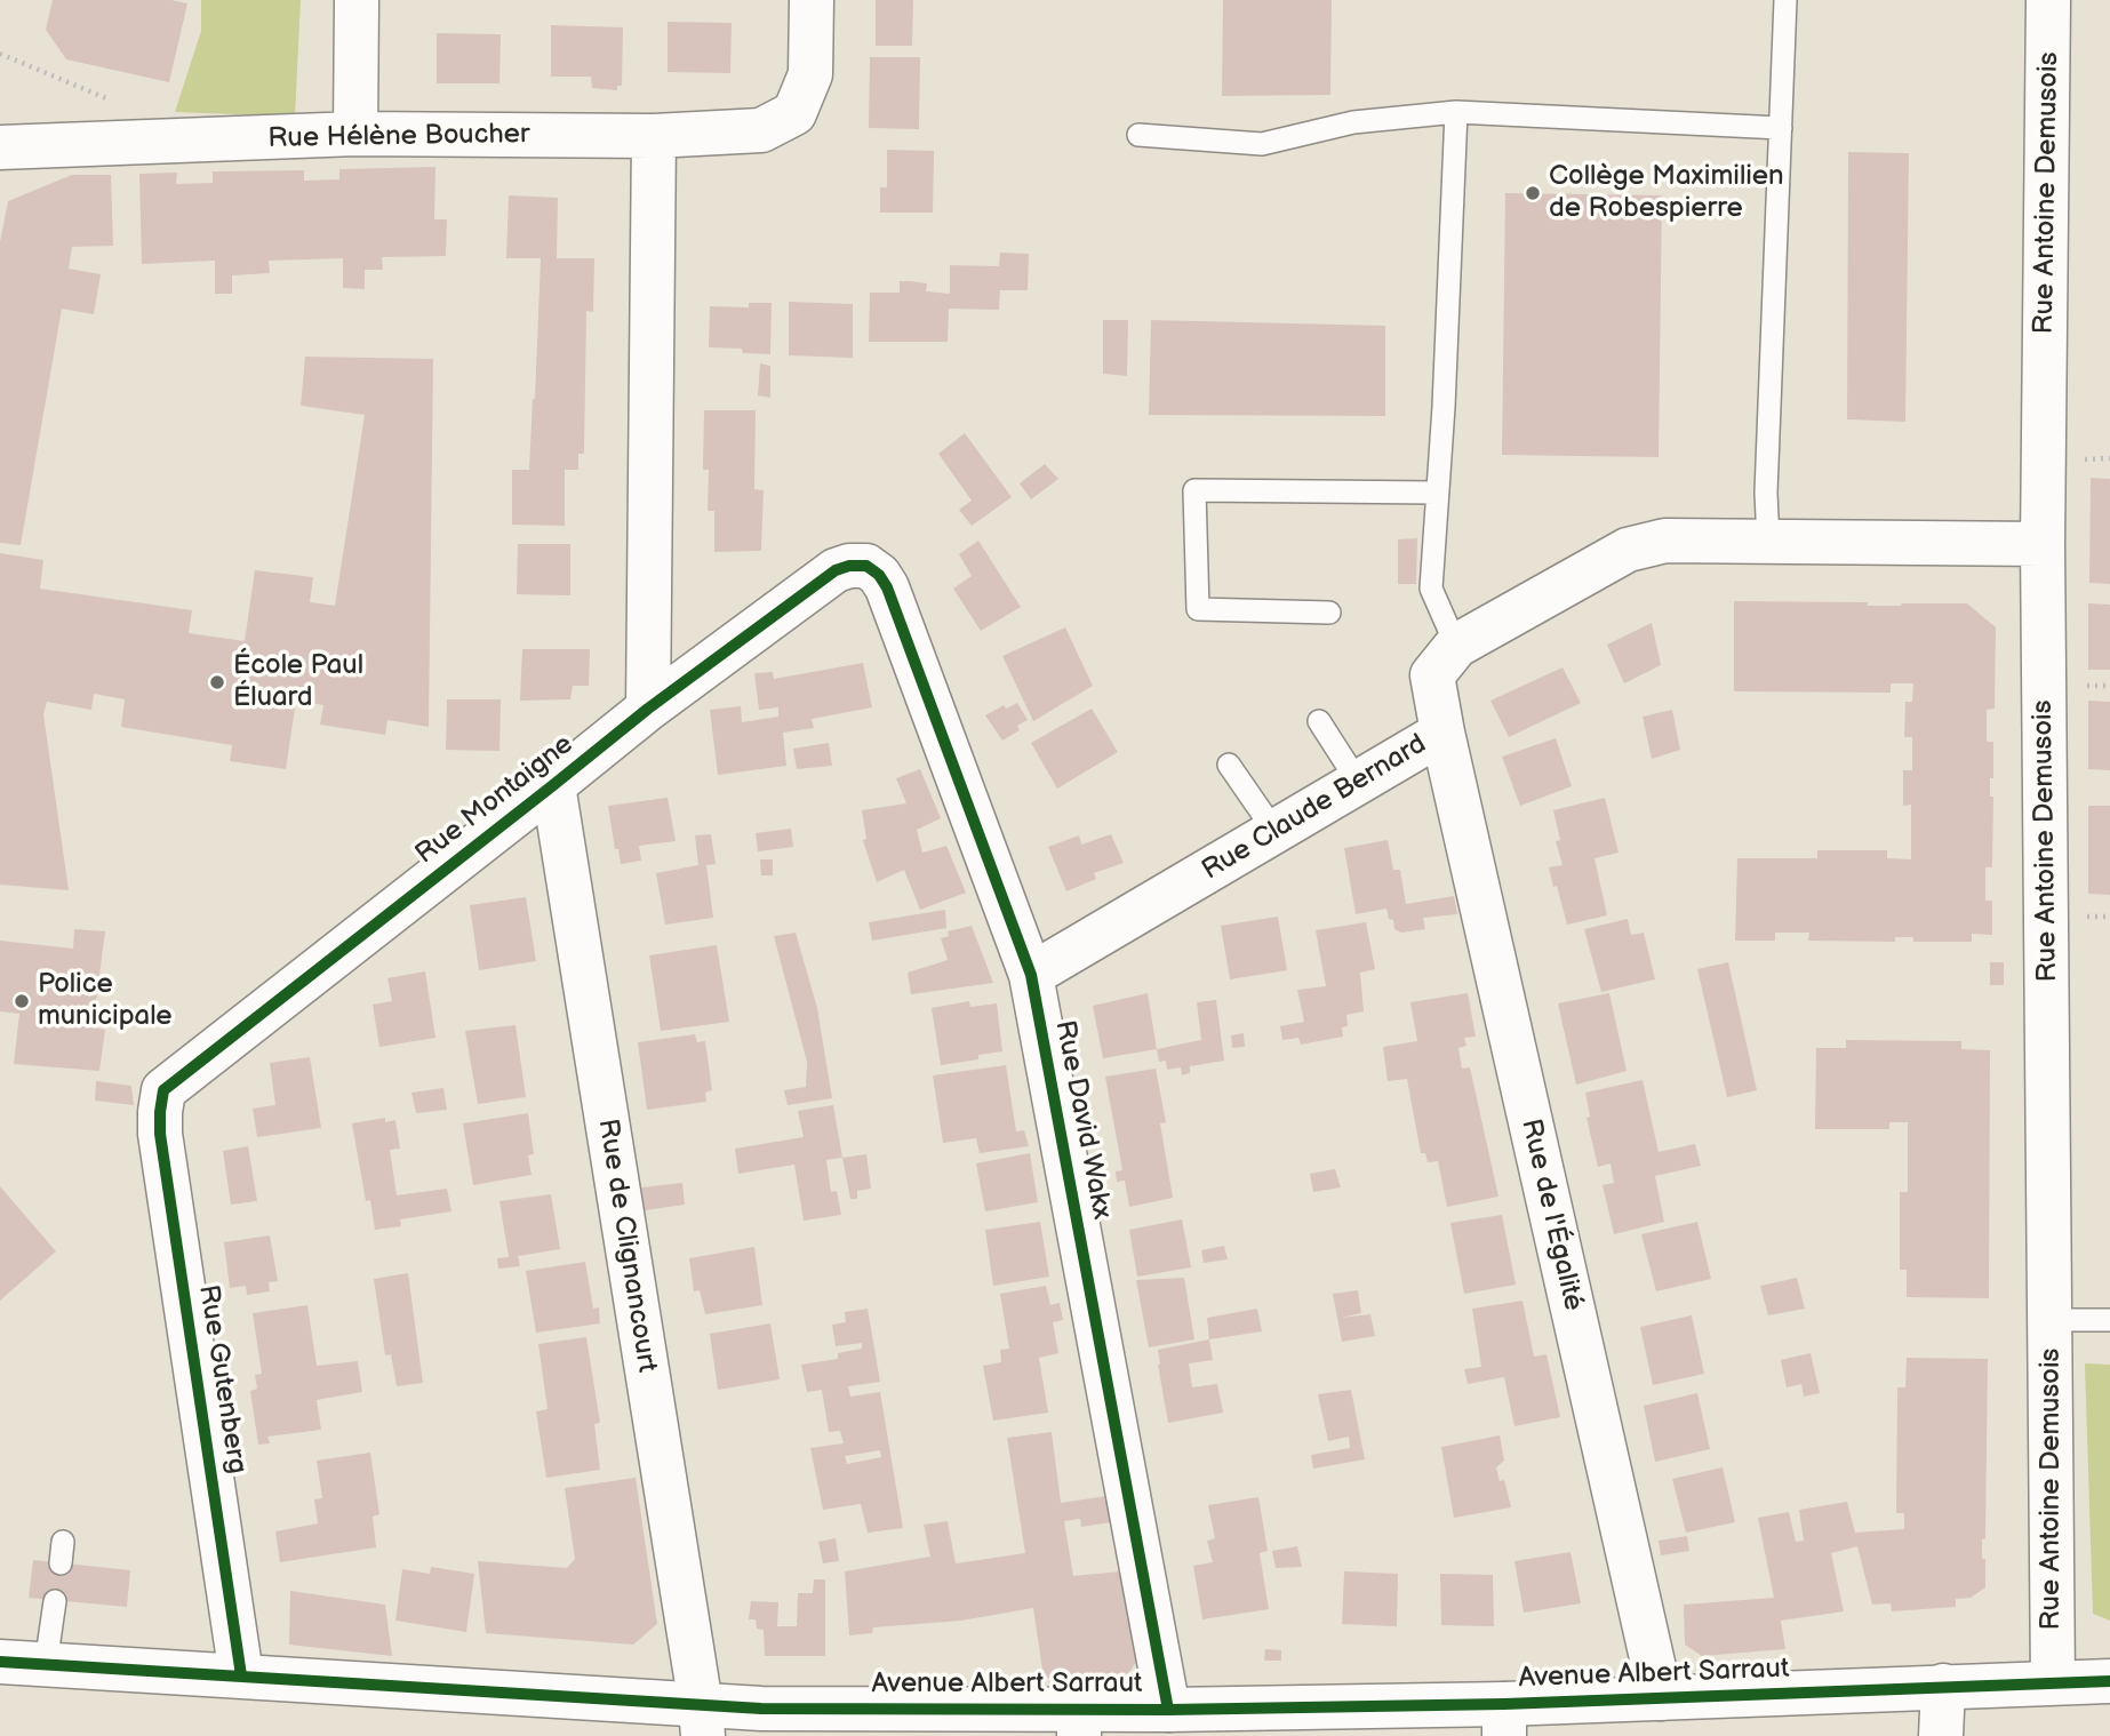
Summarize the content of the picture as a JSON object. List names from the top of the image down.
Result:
{
  "streets": {
    "street": [
      "Rue Hélène Boucher",
      "Rue Antoine Demusois",
      "Rue Montaigne",
      "Rue Claude Bernard",
      "Rue David Wakx",
      "Rue de l'Égalité",
      "Rue de Clignancourt",
      "Rue Gutenberg",
      "Avenue Albert Sarraut"
    ]
  },
  "crossings": [
    ["Rue Antoine Demusois", "Rue Claude Bernard"],
    ["Rue Antoine Demusois", "Avenue Albert Sarraut"],
    ["Rue Montaigne", "Rue David Wakx"],
    ["Rue Montaigne", "Rue de Clignancourt"],
    ["Rue Montaigne", "Rue Gutenberg"],
    ["Rue Claude Bernard", "Rue David Wakx"],
    ["Rue Claude Bernard", "Rue de l'Égalité"],
    ["Rue David Wakx", "Avenue Albert Sarraut"],
    ["Rue de l'Égalité", "Avenue Albert Sarraut"],
    ["Rue de Clignancourt", "Avenue Albert Sarraut"],
    ["Rue Gutenberg", "Avenue Albert Sarraut"]
  ],
  "places": ["Collège Maximilien de Robespierre", "École Paul Éluard", "Police municipale"]
}
